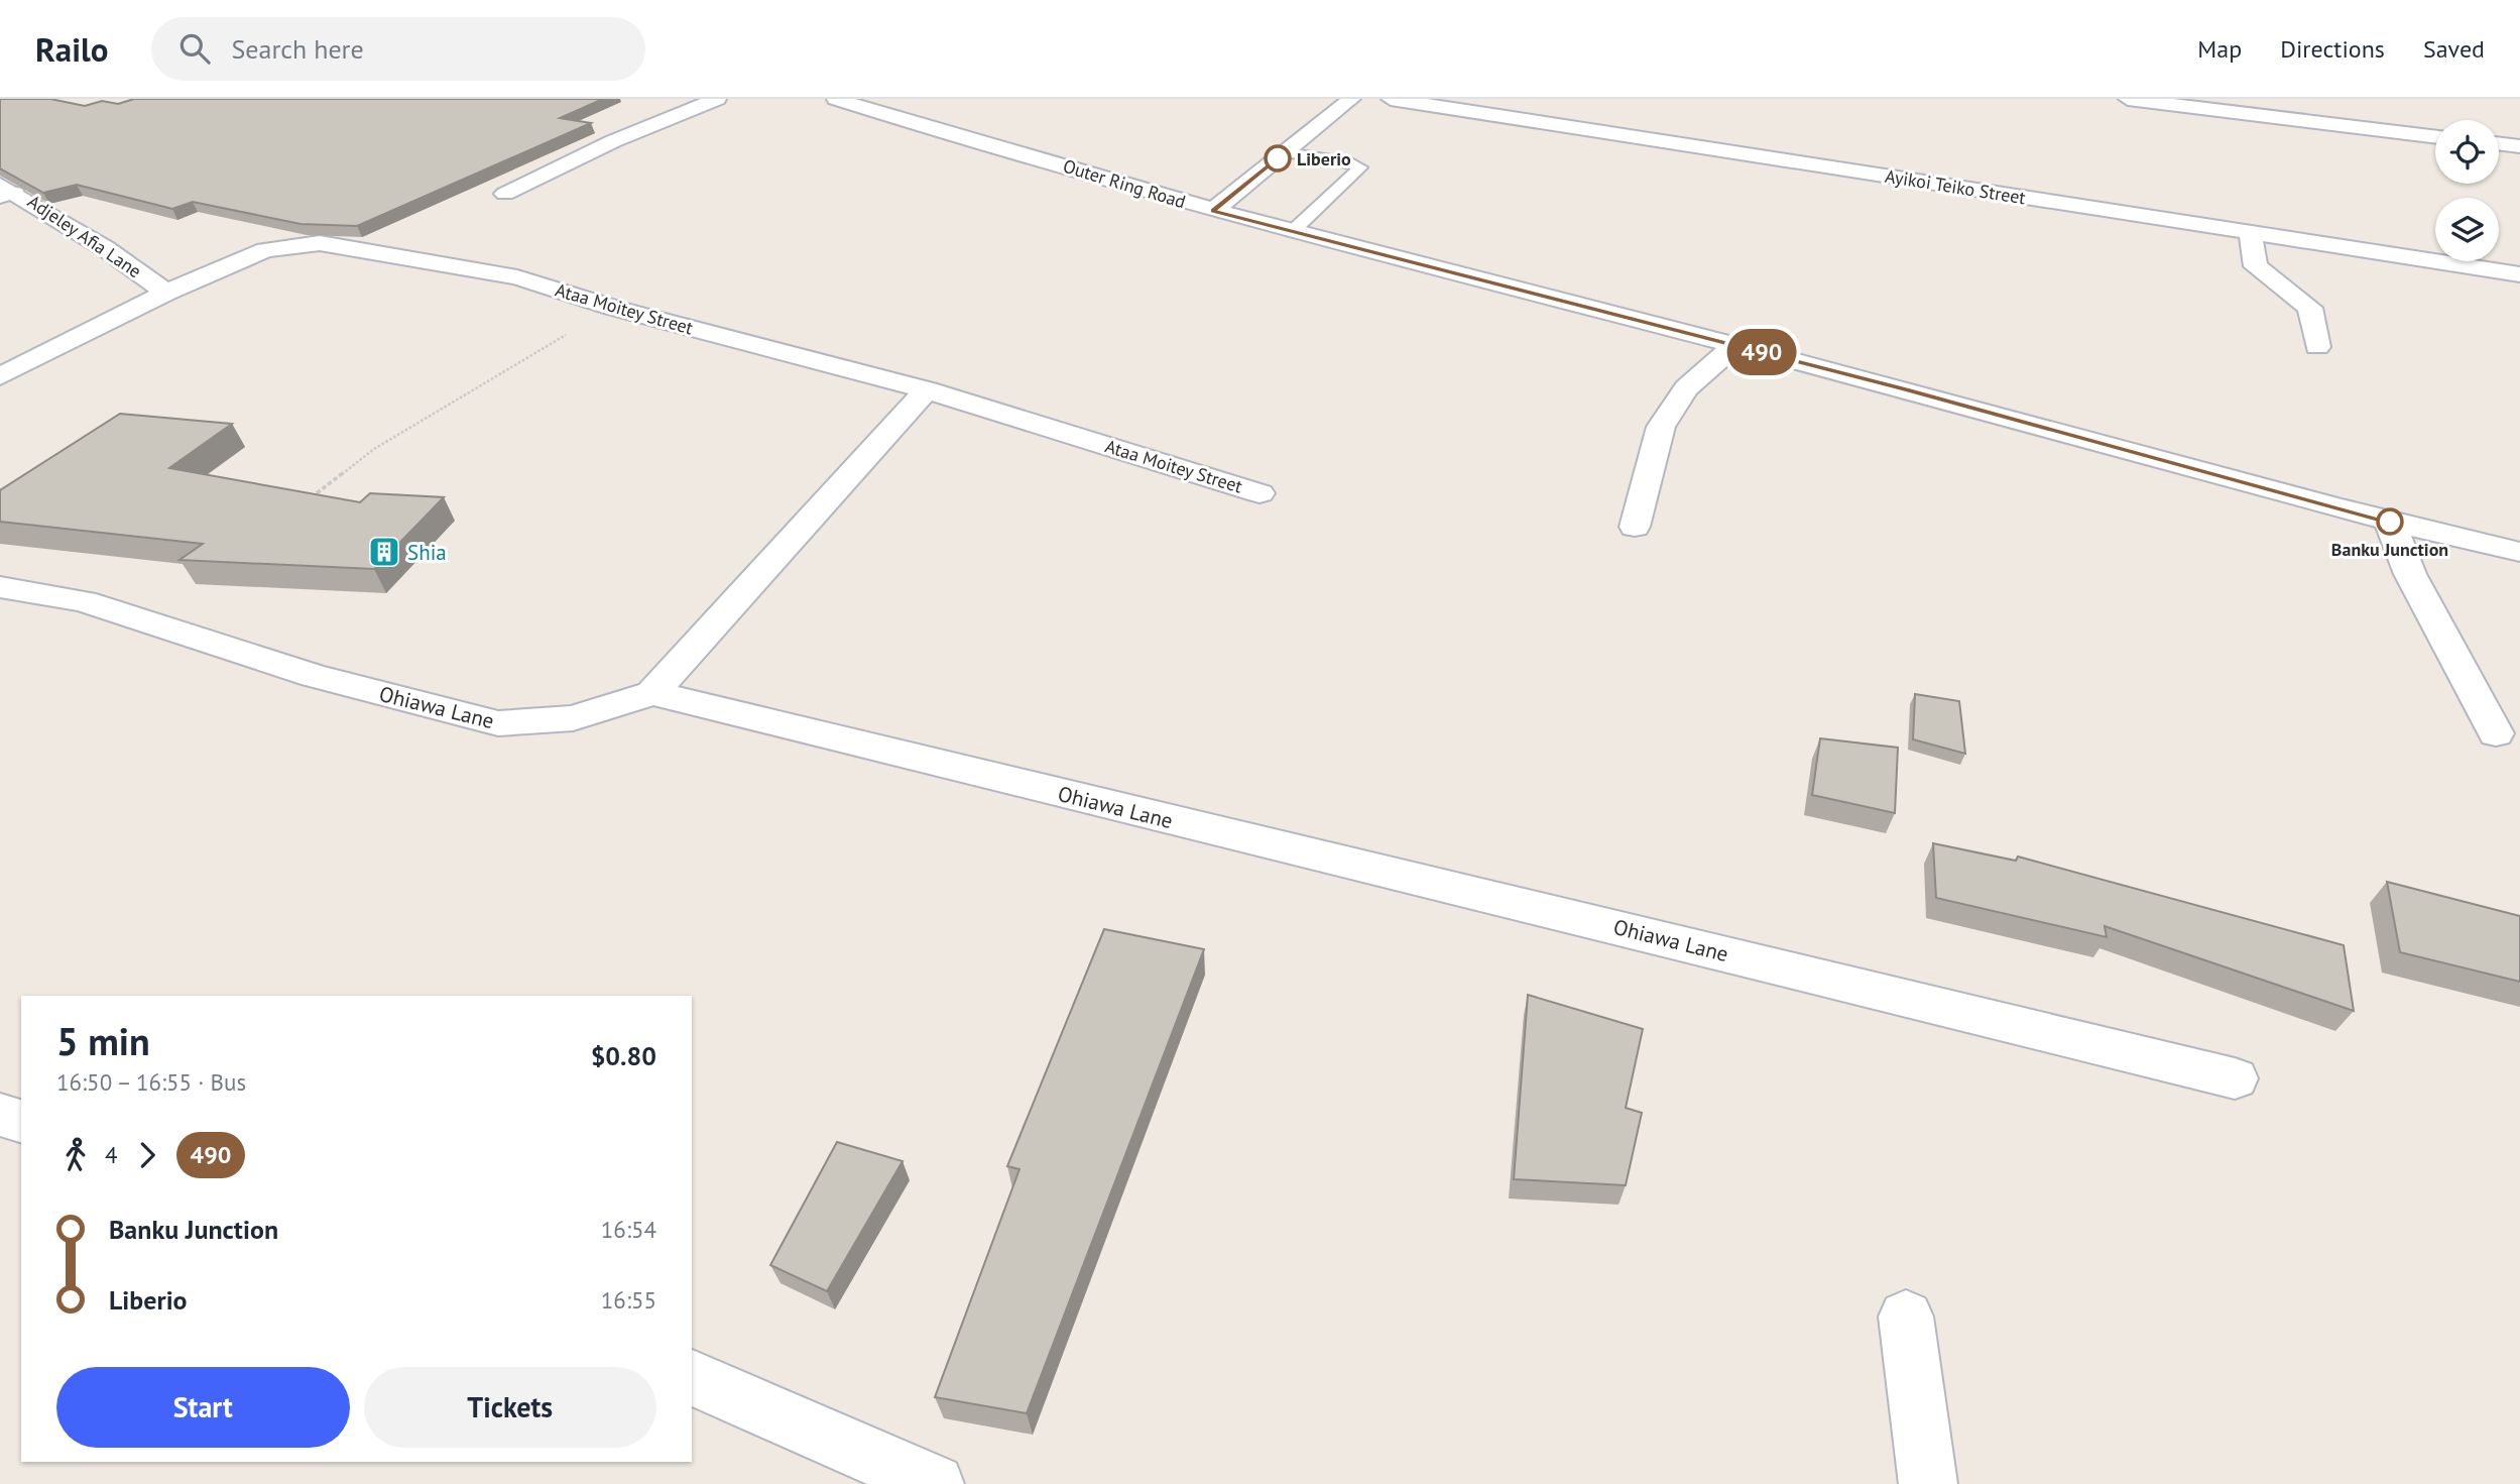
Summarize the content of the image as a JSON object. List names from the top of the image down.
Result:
{
  "streets": {
    "street": [
      "Outer Ring Road",
      "Ayikoi Teiko Street",
      "Adjeley Afia Lane",
      "Ataa Moitey Street",
      "Ohiawa Lane"
    ]
  },
  "crossings": [
    ["Adjeley Afia Lane", "Ataa Moitey Street"]
  ],
  "places": {
    "other": ["Liberio", "Banku Junction"],
    "building": ["Shia"]
  },
  "lines": ["bus line 490"],
  "page": {
    "header": "Railo",
    "search": "Search here",
    "nav": ["Map", "Directions", "Saved"],
    "on_map": "490",
    "heading": ["5 min", "16:50 – 16:55 · Bus", "$0.80"],
    "legs": ["4", "490"],
    "list": [
      {
        "name": "Banku Junction",
        "value": "16:54"
      },
      {
        "name": "Liberio",
        "value": "16:55"
      }
    ],
    "buttons": ["Start", "Tickets"]
  }
}
